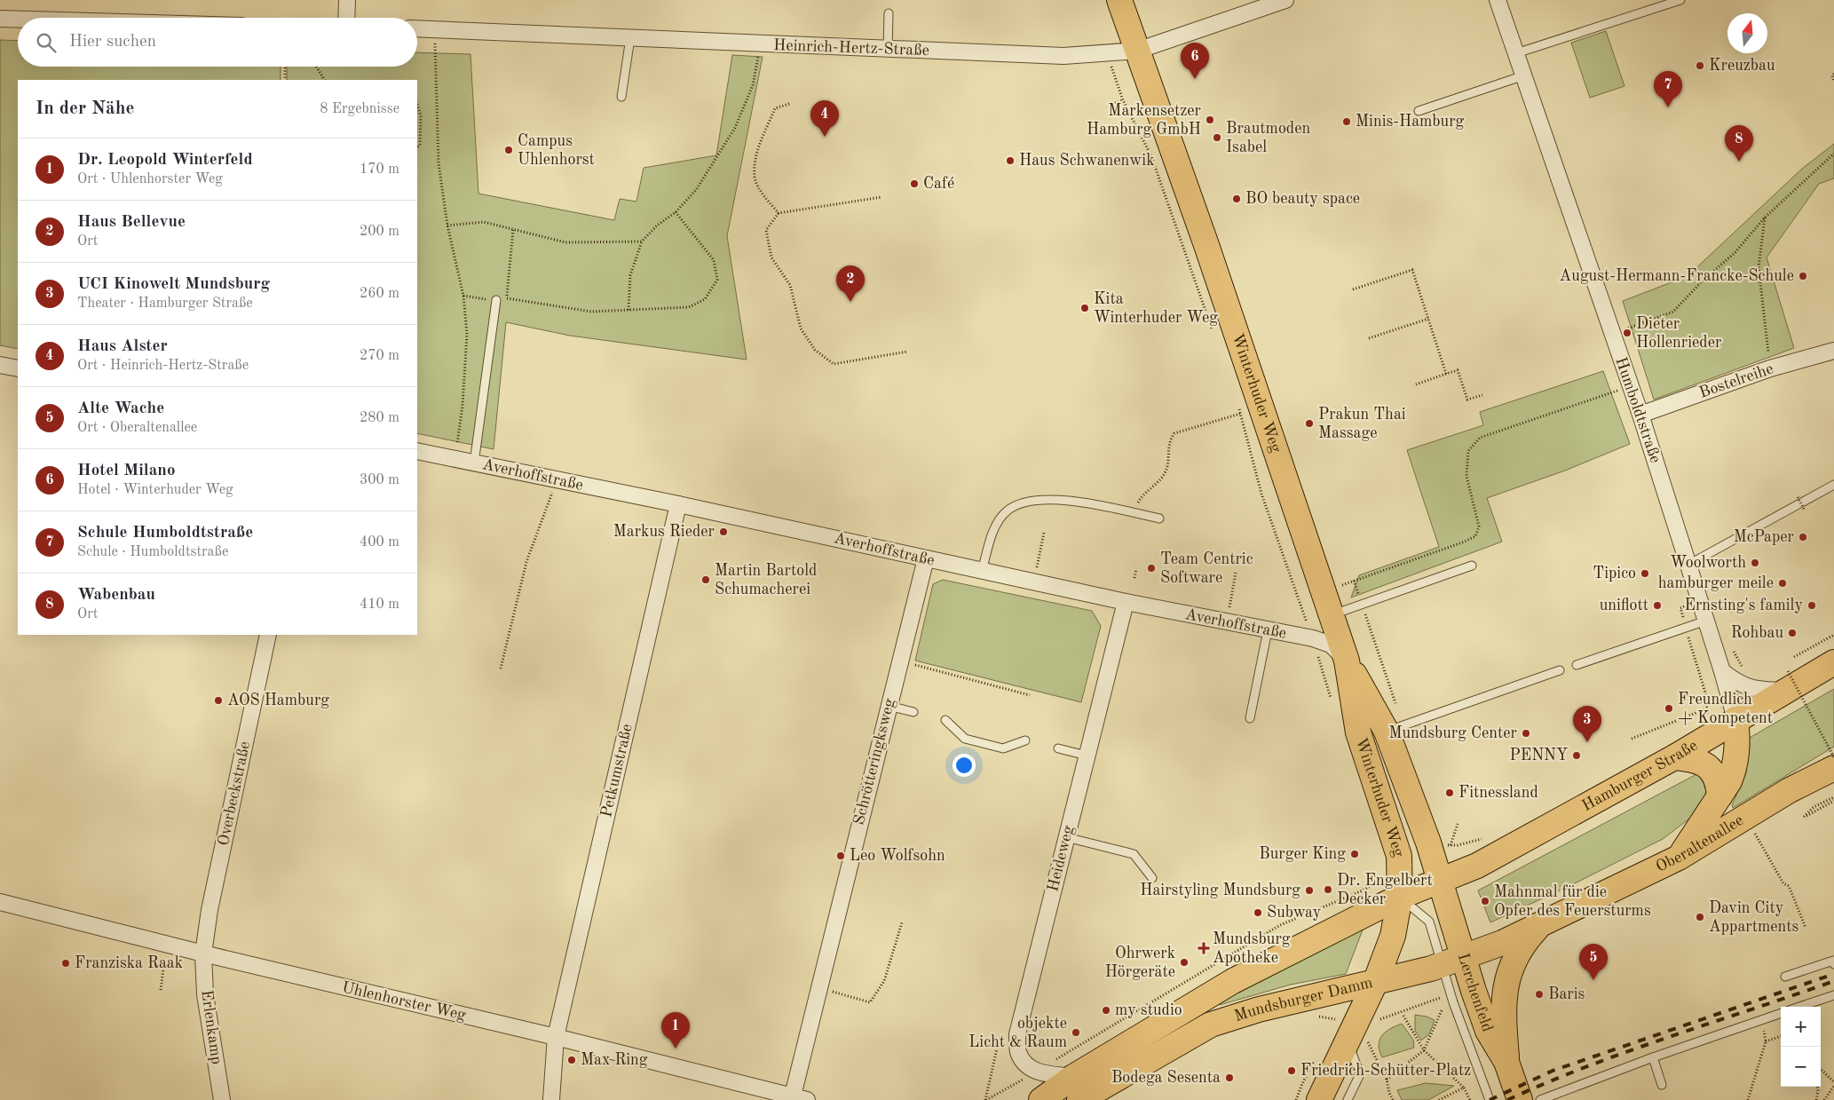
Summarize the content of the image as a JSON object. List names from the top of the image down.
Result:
{
  "streets": {
    "main road": [
      "Winterhuder Weg",
      "Hamburger Straße",
      "Oberaltenallee",
      "Lerchenfeld",
      "Mundsburger Damm"
    ],
    "street": [
      "Heinrich-Hertz-Straße",
      "Bostelreihe",
      "Humboldtstraße",
      "Averhoffstraße",
      "Schrötteringksweg",
      "Petkumstraße",
      "Overbeckstraße",
      "Heideweg",
      "Uhlenhorster Weg",
      "Erlenkamp"
    ]
  },
  "crossings": [
    ["Heinrich-Hertz-Straße", "Winterhuder Weg"],
    ["Bostelreihe", "Humboldtstraße"],
    ["Winterhuder Weg", "Averhoffstraße"],
    ["Winterhuder Weg", "Hamburger Straße"],
    ["Winterhuder Weg", "Lerchenfeld"],
    ["Winterhuder Weg", "Mundsburger Damm"],
    ["Humboldtstraße", "Hamburger Straße"],
    ["Averhoffstraße", "Schrötteringksweg"],
    ["Averhoffstraße", "Petkumstraße"],
    ["Averhoffstraße", "Heideweg"],
    ["Schrötteringksweg", "Uhlenhorster Weg"],
    ["Petkumstraße", "Uhlenhorster Weg"],
    ["Hamburger Straße", "Lerchenfeld"],
    ["Overbeckstraße", "Uhlenhorster Weg"],
    ["Overbeckstraße", "Erlenkamp"],
    ["Oberaltenallee", "Mundsburger Damm"],
    ["Lerchenfeld", "Mundsburger Damm"],
    ["Uhlenhorster Weg", "Erlenkamp"]
  ],
  "places": {
    "other": [
      "Kreuzbau",
      "Markensetzer Hamburg GmbH",
      "Minis-Hamburg",
      "Brautmoden Isabel",
      "Campus Uhlenhorst",
      "Haus Schwanenwik",
      "Café",
      "BO beauty space",
      "August-Hermann-Francke-Schule",
      "Kita Winterhuder Weg",
      "Dieter Hollenrieder",
      "Prakun Thai Massage",
      "Markus Rieder",
      "McPaper",
      "Woolworth",
      "Team Centric Software",
      "Tipico",
      "Martin Bartold Schumacherei",
      "hamburger meile",
      "uniflott",
      "Ernsting's family",
      "Rohbau",
      "AOS Hamburg",
      "Freundlich + Kompetent",
      "Mundsburg Center",
      "PENNY",
      "Fitnessland",
      "Burger King",
      "Leo Wolfsohn",
      "Dr. Engelbert Decker",
      "Hairstyling Mundsburg",
      "Mahnmal für die Opfer des Feuersturms",
      "Subway",
      "Davin City Appartments",
      "Ohrwerk Hörgeräte",
      "Franziska Raak",
      "Baris",
      "my studio",
      "objekte Licht & Raum",
      "Max Ring",
      "Friedrich-Schütter-Platz",
      "Bodega Sesenta"
    ],
    "health": ["Mundsburg Apotheke"]
  },
  "north": "top",
  "page": {
    "search": "Hier suchen",
    "pins": [
      "6",
      "7",
      "4",
      "8",
      "2",
      "3",
      "5",
      "1"
    ],
    "heading": ["In der Nähe", "8 Ergebnisse"],
    "list": [
      {
        "mark": "1",
        "name": "Dr. Leopold Winterfeld",
        "note": "Ort · Uhlenhorster Weg",
        "value": "170 m"
      },
      {
        "mark": "2",
        "name": "Haus Bellevue",
        "note": "Ort",
        "value": "200 m"
      },
      {
        "mark": "3",
        "name": "UCI Kinowelt Mundsburg",
        "note": "Theater · Hamburger Straße",
        "value": "260 m"
      },
      {
        "mark": "4",
        "name": "Haus Alster",
        "note": "Ort · Heinrich-Hertz-Straße",
        "value": "270 m"
      },
      {
        "mark": "5",
        "name": "Alte Wache",
        "note": "Ort · Oberaltenallee",
        "value": "280 m"
      },
      {
        "mark": "6",
        "name": "Hotel Milano",
        "note": "Hotel · Winterhuder Weg",
        "value": "300 m"
      },
      {
        "mark": "7",
        "name": "Schule Humboldtstraße",
        "note": "Schule · Humboldtstraße",
        "value": "400 m"
      },
      {
        "mark": "8",
        "name": "Wabenbau",
        "note": "Ort",
        "value": "410 m"
      }
    ],
    "map_buttons": ["+", "−"]
  }
}
